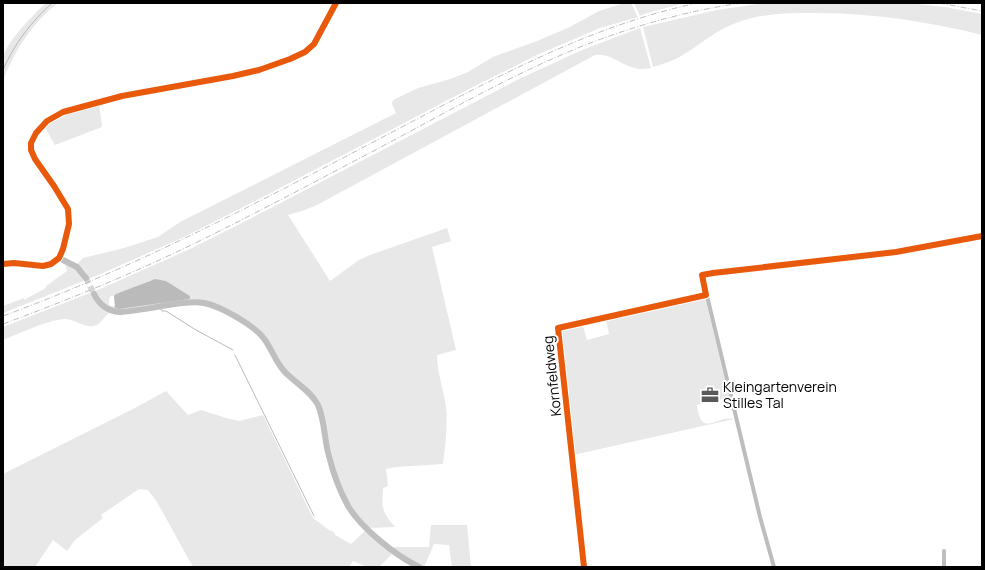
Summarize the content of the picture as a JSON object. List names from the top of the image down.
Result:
{
  "streets": {
    "street": ["Kornfeldweg"]
  },
  "places": {
    "office": ["Kleingartenverein Stilles Tal"]
  }
}
